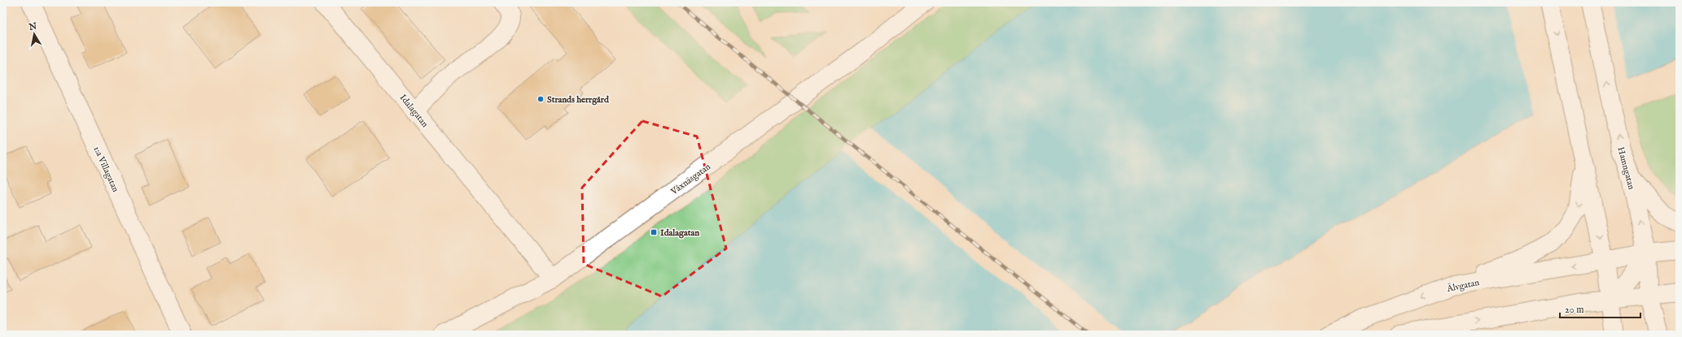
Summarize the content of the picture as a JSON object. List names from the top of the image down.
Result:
{
  "streets": {
    "street": [
      "Idalagatan",
      "Hamngatan",
      "1:a Villagatan",
      "Våxnäsgatan",
      "Älvgatan"
    ]
  },
  "crossings": [
    ["Idalagatan", "Våxnäsgatan"],
    ["Hamngatan", "Älvgatan"]
  ],
  "places": {
    "other": ["Strands herrgård"],
    "transit": ["Idalagatan"]
  },
  "scale_bar": "20 m",
  "north": "top"
}
